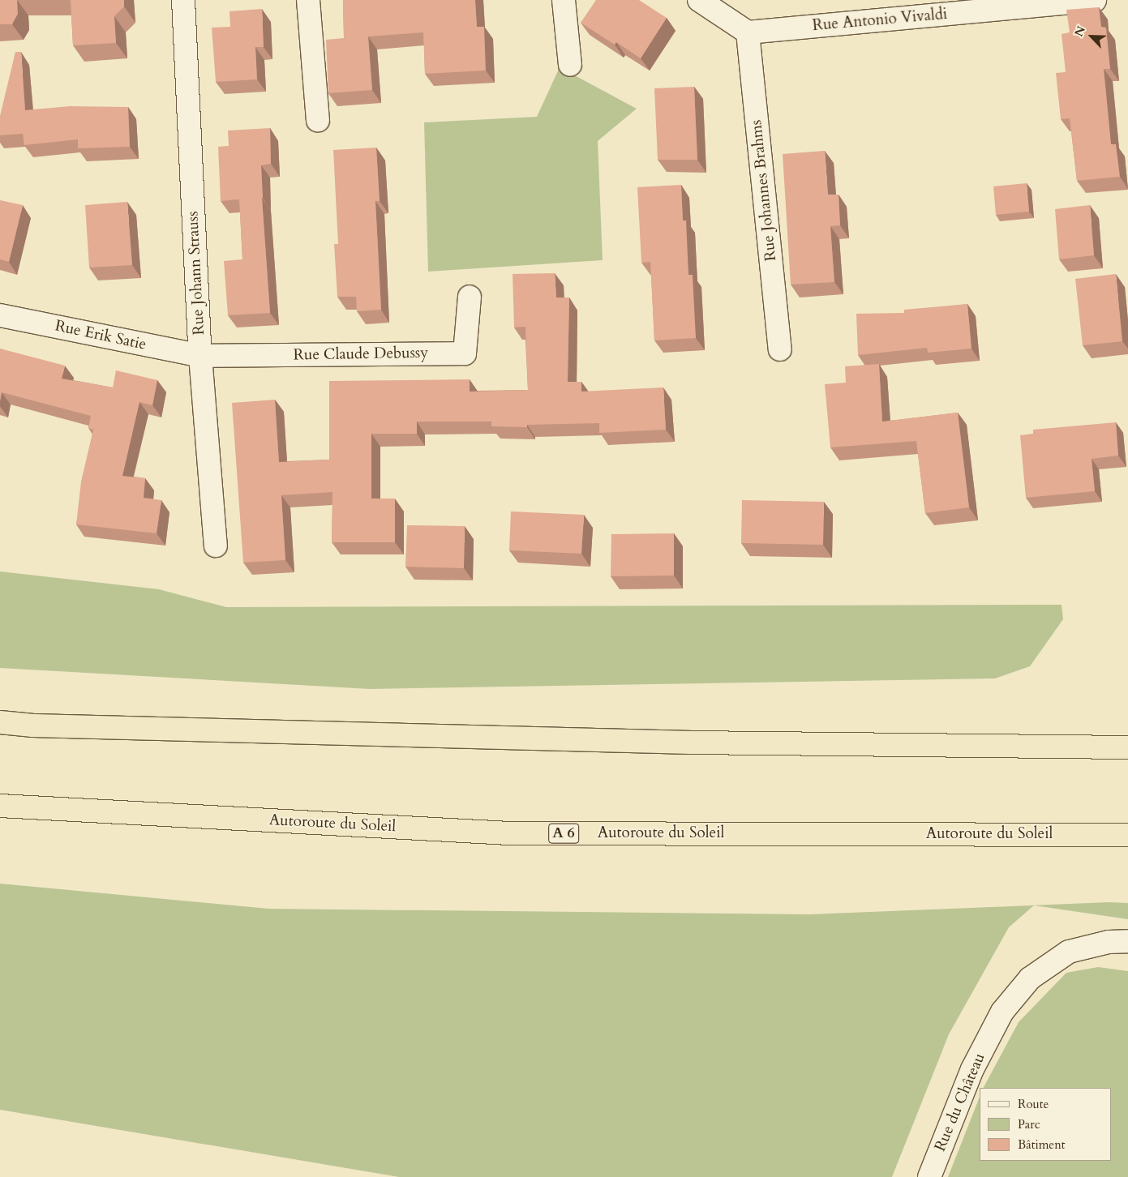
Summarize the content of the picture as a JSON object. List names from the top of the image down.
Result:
{
  "streets": {
    "highway": ["Autoroute du Soleil", "A 6"],
    "street": [
      "Rue Antonio Vivaldi",
      "Rue Johannes Brahms",
      "Rue Johann Strauss",
      "Rue Erik Satie",
      "Rue Claude Debussy",
      "Rue du Château"
    ]
  },
  "crossings": [
    ["Rue Antonio Vivaldi", "Rue Johannes Brahms"],
    ["Rue Johann Strauss", "Rue Erik Satie"],
    ["Rue Johann Strauss", "Rue Claude Debussy"],
    ["Rue Erik Satie", "Rue Claude Debussy"]
  ],
  "legend": ["Route", "Parc", "Bâtiment"],
  "north": "top left"
}
